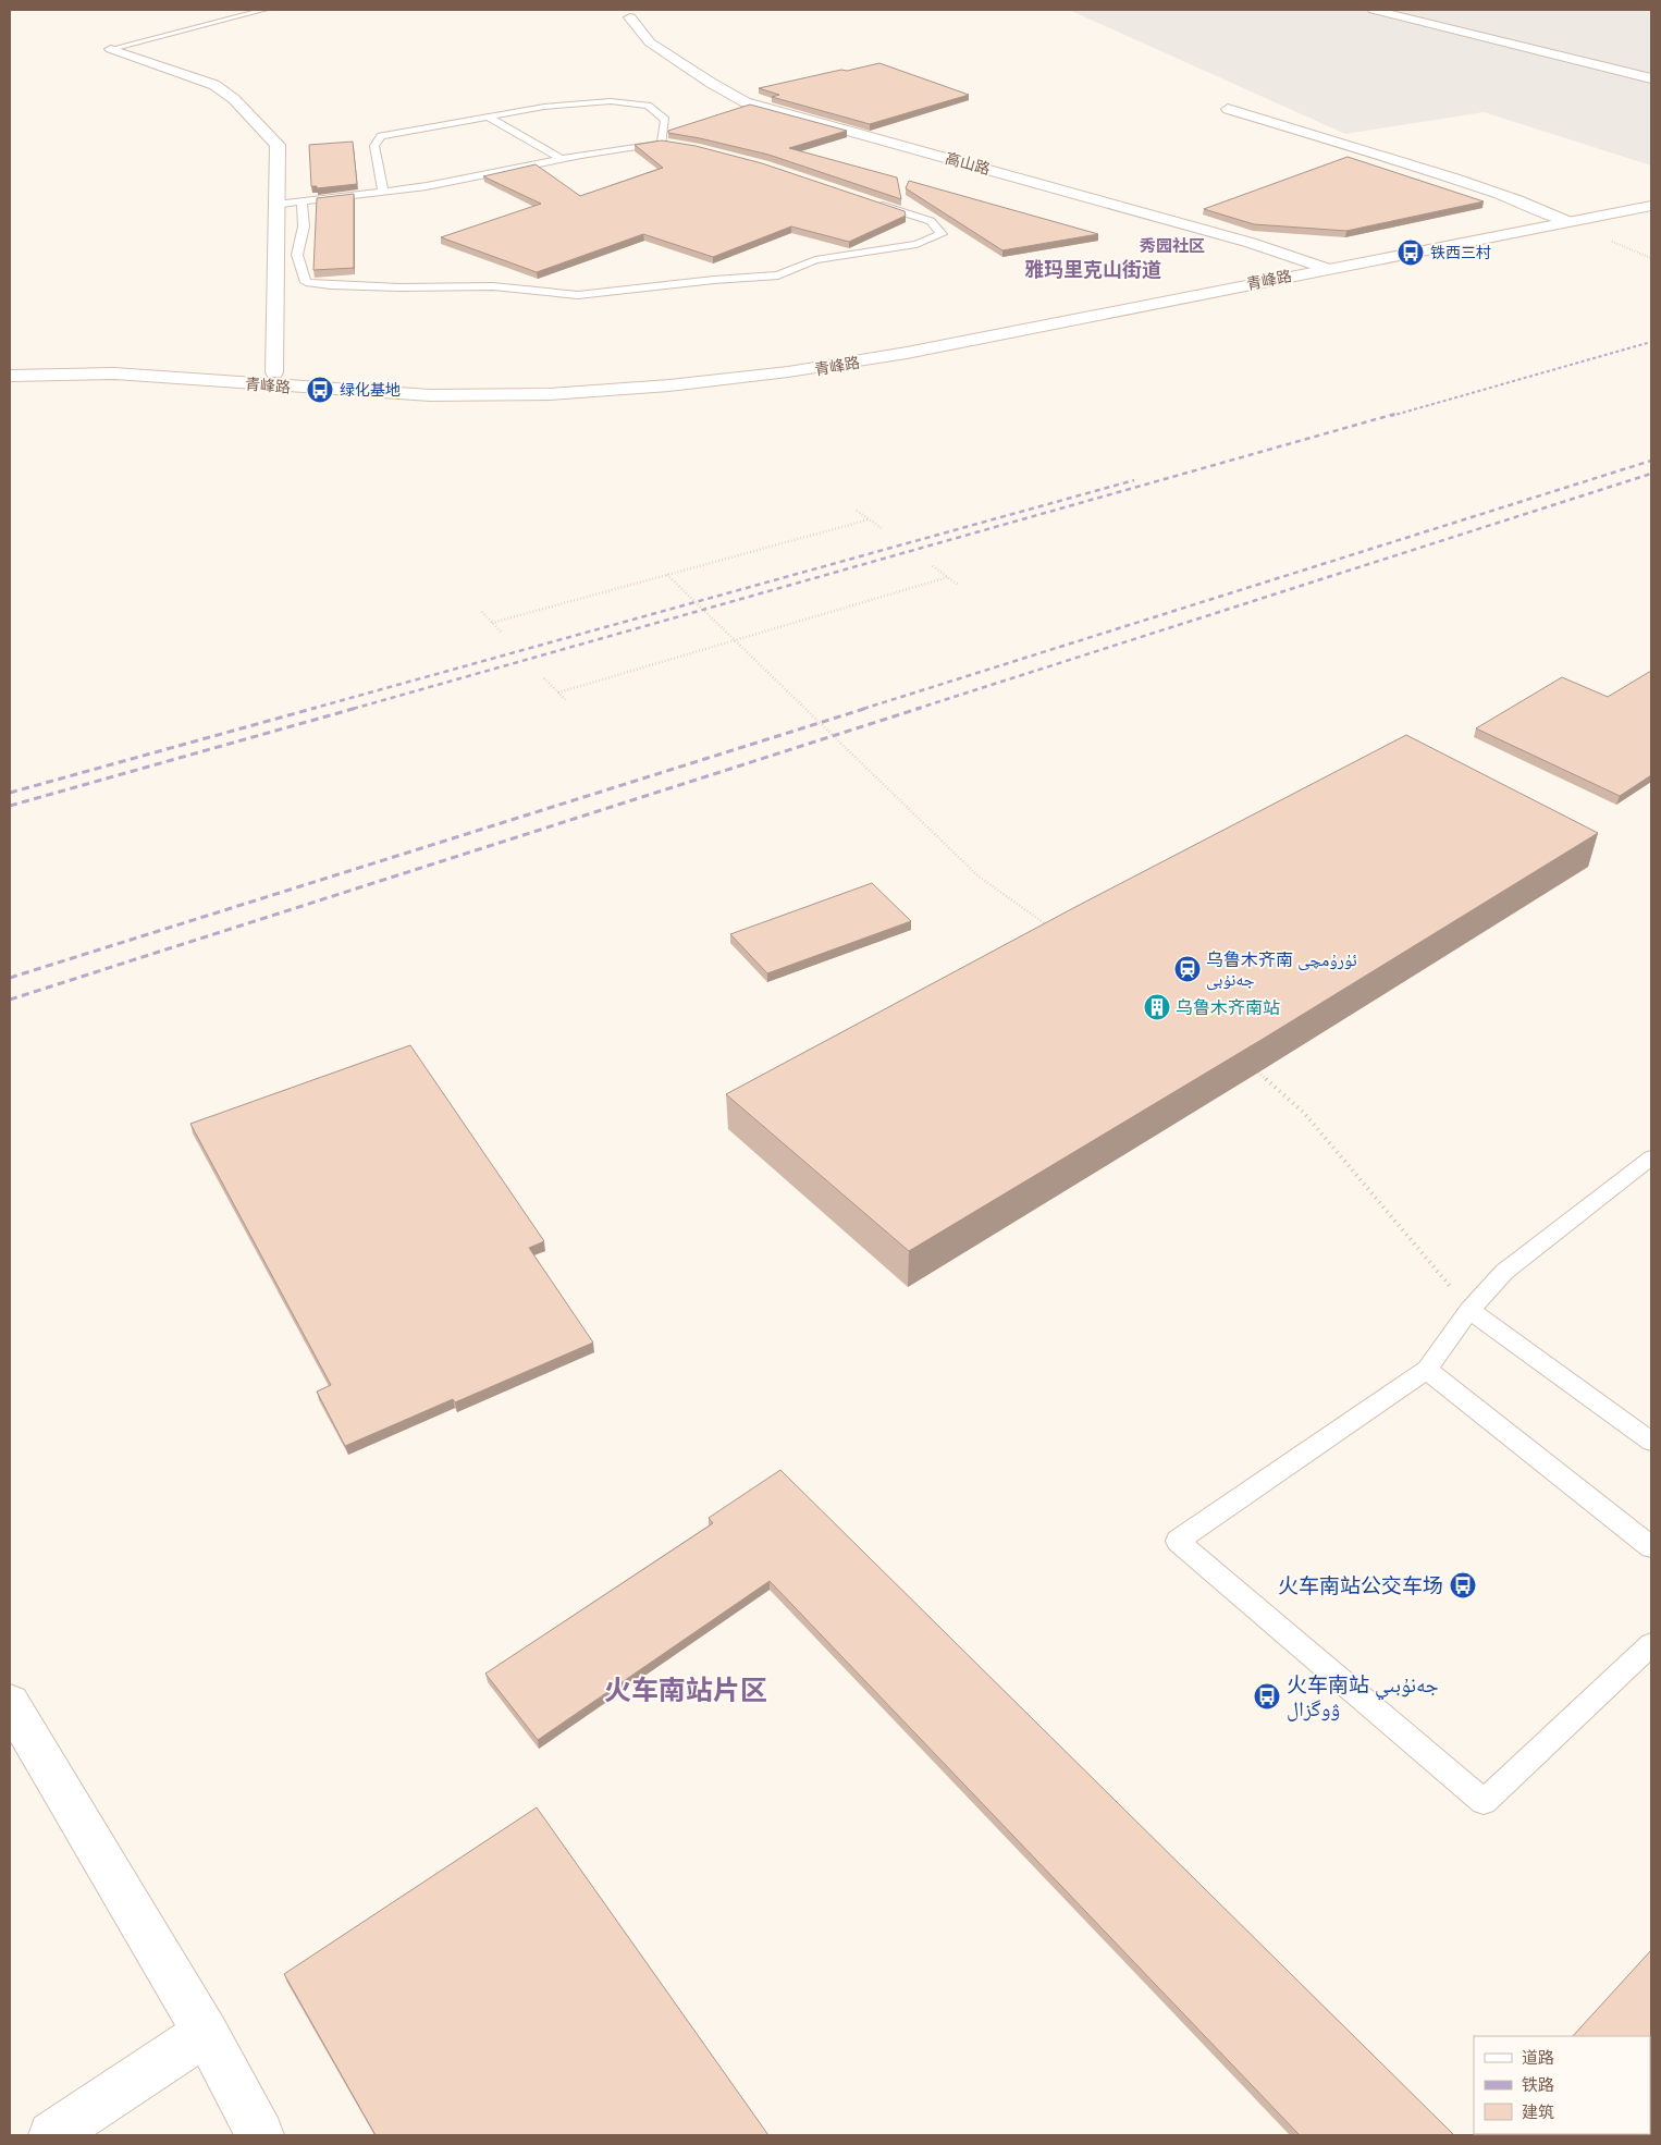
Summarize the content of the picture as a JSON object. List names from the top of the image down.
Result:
{
  "streets": {
    "street": ["高山路", "青峰路"]
  },
  "crossings": [
    ["高山路", "青峰路"]
  ],
  "districts": ["秀园社区", "雅玛里克山街道", "火车南站片区"],
  "places": {
    "bus stop": [
      "铁西三村",
      "绿化基地",
      "火车南站公交车场",
      "火车南站 جەنۇبىي ۋوگزال"
    ],
    "station": ["乌鲁木齐南 ئۇرۇمچى جەنۇبى"],
    "building": ["乌鲁木齐南站"]
  },
  "legend": ["道路", "铁路", "建筑"]
}
